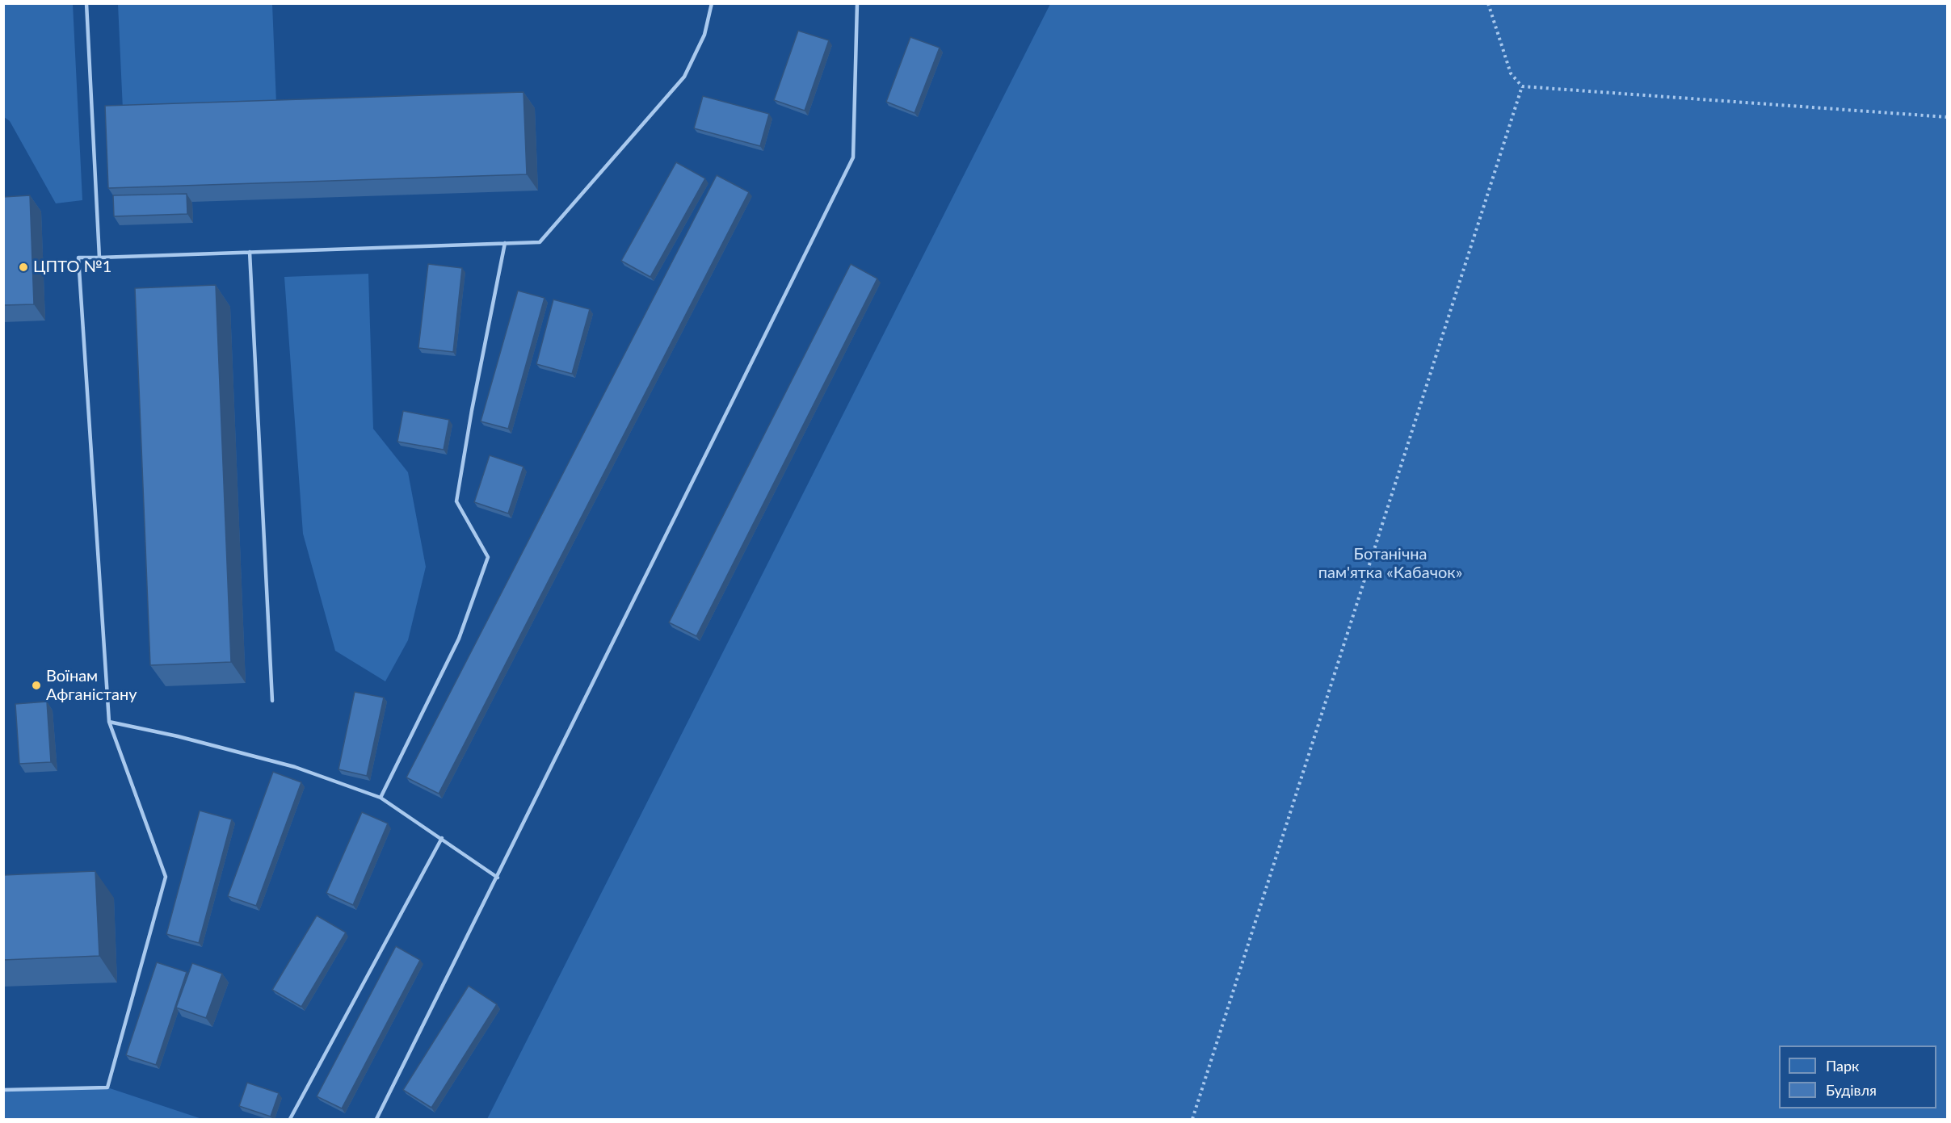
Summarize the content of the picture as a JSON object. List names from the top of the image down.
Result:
{
  "parks": ["Ботанічна пам'ятка «Кабачок»"],
  "places": ["ЦПТО №1", "Воїнам Афганістану"],
  "legend": ["Парк", "Будівля"]
}
